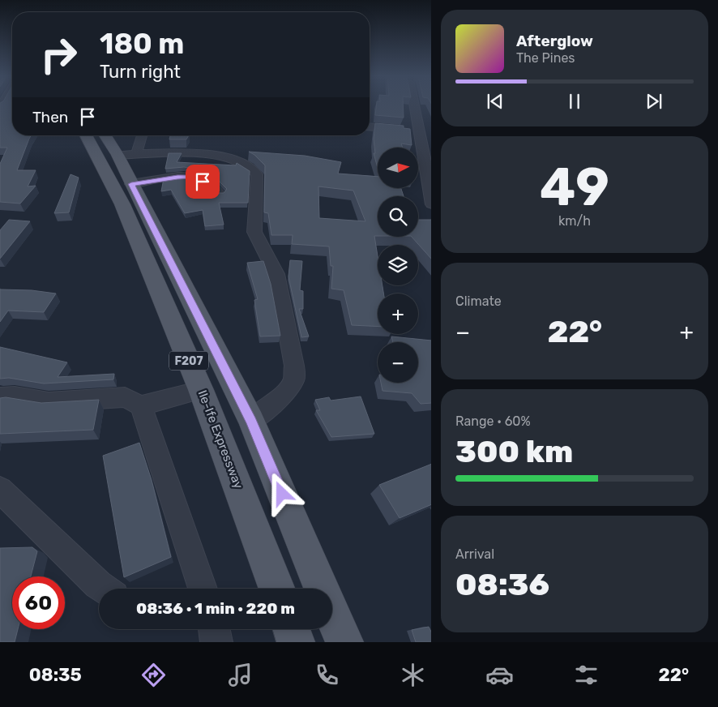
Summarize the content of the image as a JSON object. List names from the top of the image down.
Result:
{
  "streets": {
    "main road": ["F207", "Ile-Ife Expressway"]
  },
  "north": "right",
  "page": {
    "turn": ["180 m", "Turn right"],
    "song": ["Afterglow", "The Pines"],
    "then": "Then",
    "tile": [
      ["49", "km/h"],
      "Climate",
      ["Range · 60%", "300 km"],
      ["Arrival", "08:36"]
    ],
    "map_buttons": ["+", "−"],
    "heat": ["−", "22°", "+"],
    "limit": "60",
    "trip": "08:36 · 1 min · 220 m",
    "tabs": ["08:35", "22°"]
  }
}
